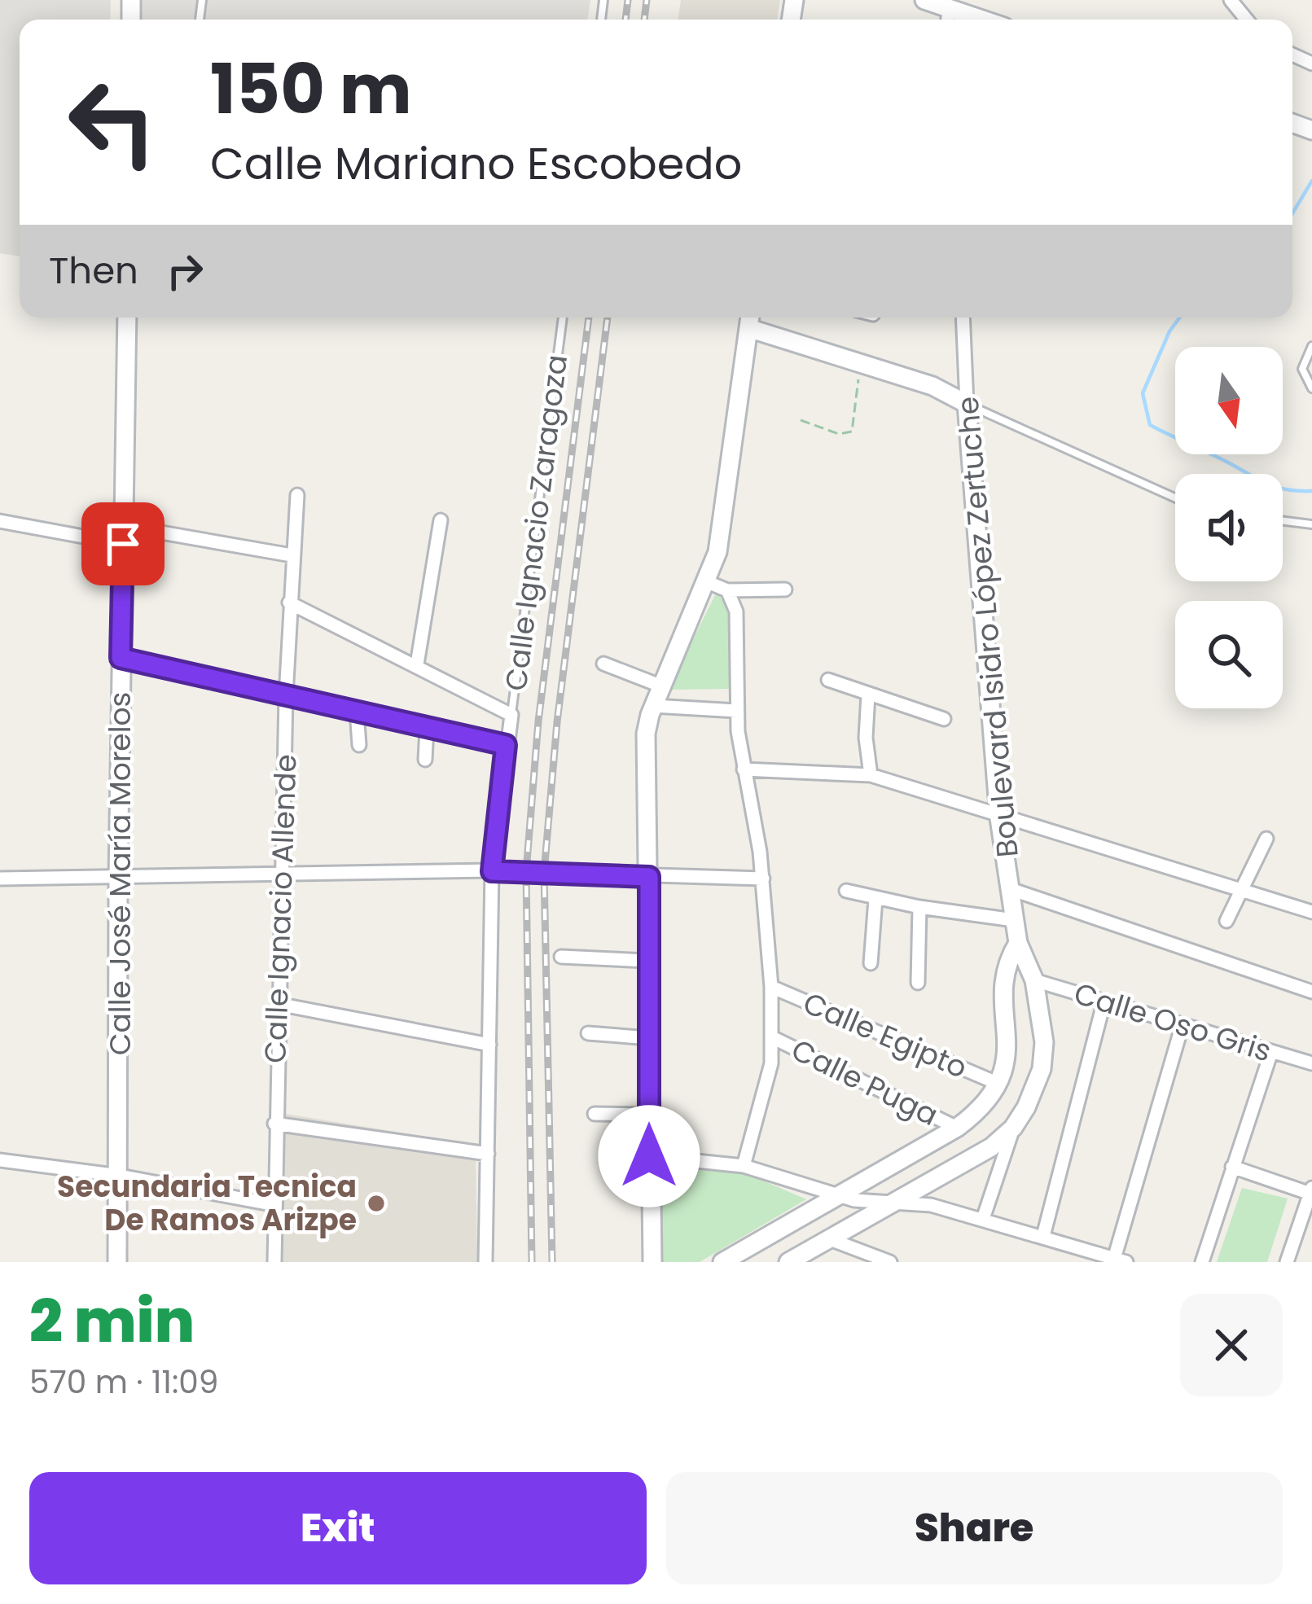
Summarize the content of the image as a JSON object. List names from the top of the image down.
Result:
{
  "streets": {
    "street": [
      "Calle Ignacio Zaragoza",
      "Boulevard Isidro López Zertuche",
      "Calle José María Morelos",
      "Calle Ignacio Allende",
      "Calle Oso Gris",
      "Calle Egipto",
      "Calle Puga"
    ]
  },
  "crossings": [
    ["Boulevard Isidro López Zertuche", "Calle Oso Gris"],
    ["Boulevard Isidro López Zertuche", "Calle Egipto"],
    ["Boulevard Isidro López Zertuche", "Calle Puga"]
  ],
  "places": ["Secundaria Tecnica De Ramos Arizpe"],
  "north": "bottom",
  "page": {
    "turn": ["150 m", "Calle Mariano Escobedo"],
    "then": "Then",
    "heading": ["2 min", "570 m · 11:09"],
    "buttons": ["Exit", "Share"]
  }
}
